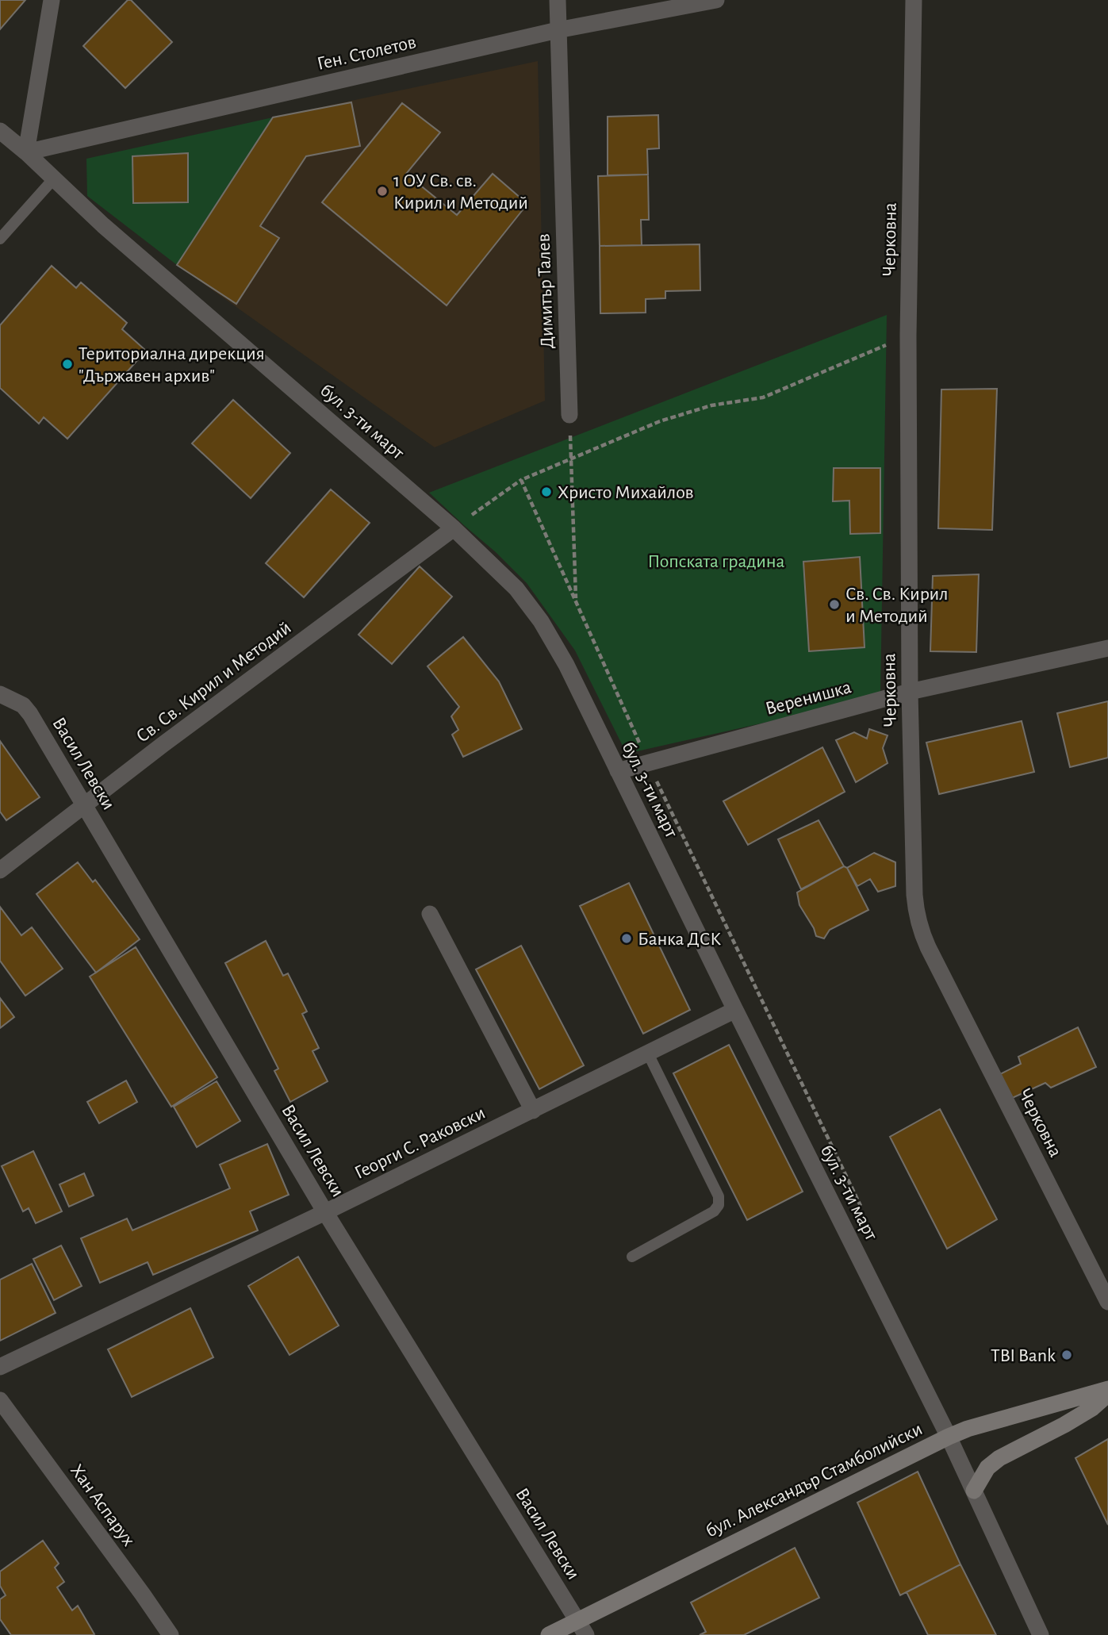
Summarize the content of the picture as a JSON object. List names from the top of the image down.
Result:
{
  "streets": {
    "main road": ["бул. Александър Стамболийски"],
    "street": [
      "Ген. Столетов",
      "Черковна",
      "Димитър Талев",
      "бул. 3-ти март",
      "Св. Св. Кирил и Методий",
      "Веренишка",
      "Васил Левски",
      "Георги С. Раковски",
      "Хан Аспарух"
    ]
  },
  "crossings": [
    ["Ген. Столетов", "Димитър Талев"],
    ["Ген. Столетов", "бул. 3-ти март"],
    ["Черковна", "Веренишка"],
    ["бул. 3-ти март", "Св. Св. Кирил и Методий"],
    ["бул. 3-ти март", "Веренишка"],
    ["бул. 3-ти март", "Георги С. Раковски"],
    ["бул. 3-ти март", "бул. Александър Стамболийски"],
    ["Св. Св. Кирил и Методий", "Васил Левски"],
    ["Васил Левски", "Георги С. Раковски"],
    ["Васил Левски", "бул. Александър Стамболийски"]
  ],
  "parks": ["Попската градина"],
  "places": [
    "1 ОУ Св. св. Кирил и Методий",
    "Териториална дирекция \"Държавен архив\"",
    "Христо Михайлов",
    "Св. Св. Кирил и Методий",
    "Банка ДСК",
    "TBI Bank"
  ]
}
